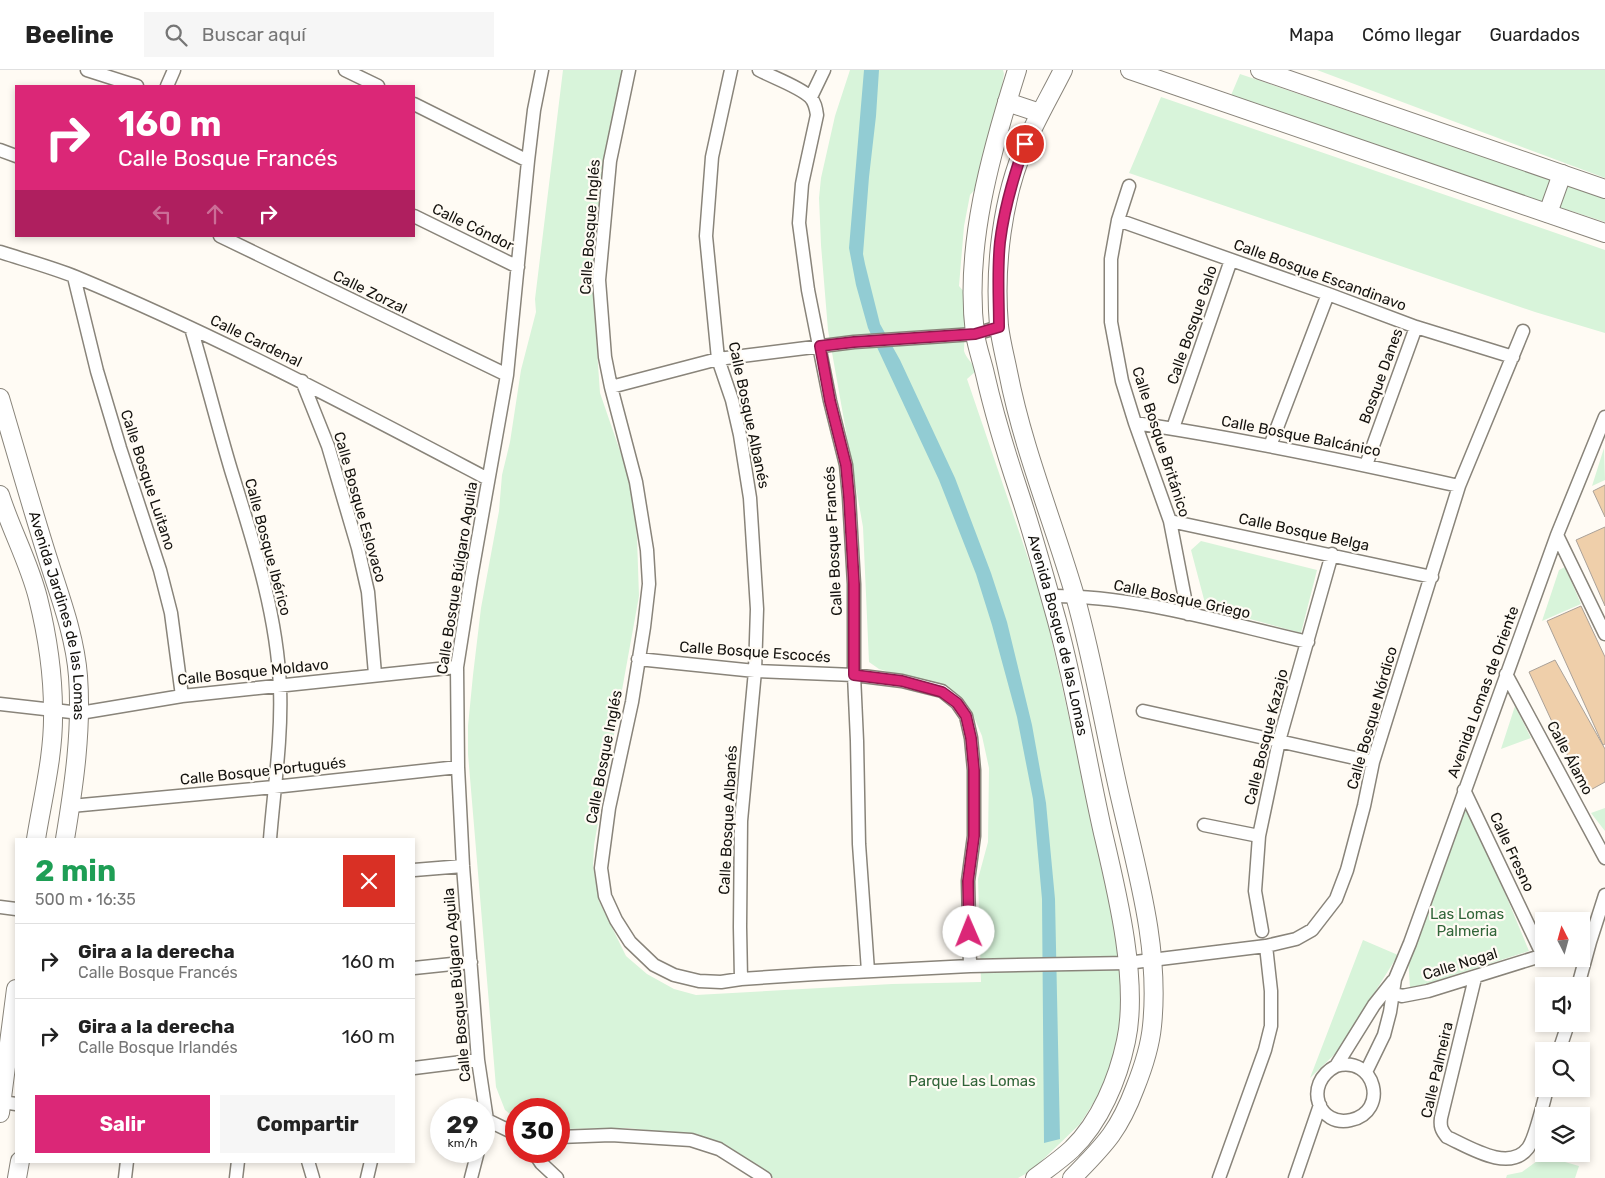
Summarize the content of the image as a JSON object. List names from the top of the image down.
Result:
{
  "streets": {
    "street": [
      "Calle Cóndor",
      "Calle Bosque Inglés",
      "Calle Bosque Escandinavo",
      "Calle Zorzal",
      "Calle Bosque Galo",
      "Calle Cardenal",
      "Bosque Danes",
      "Calle Bosque Albanés",
      "Calle Bosque Balcánico",
      "Calle Bosque Británico",
      "Calle Bosque Luitano",
      "Calle Bosque Eslovaco",
      "Calle Bosque Belga",
      "Calle Bosque Francés",
      "Calle Bosque Ibérico",
      "Calle Bosque Búlgaro Aguila",
      "Calle Bosque Griego",
      "Avenida Jardines de las Lomas",
      "Avenida Bosque de las Lomas",
      "Calle Bosque Escocés",
      "Calle Bosque Moldavo",
      "Avenida Lomas de Oriente",
      "Calle Bosque Nórdico",
      "Calle Bosque Kazajo",
      "Calle Álamo",
      "Calle Bosque Portugués",
      "Calle Fresno",
      "Calle Nogal",
      "Calle Palmeira"
    ]
  },
  "crossings": [
    ["Calle Cóndor", "Calle Bosque Búlgaro Aguila"],
    ["Calle Bosque Inglés", "Calle Bosque Albanés"],
    ["Calle Bosque Inglés", "Calle Bosque Francés"],
    ["Calle Bosque Inglés", "Avenida Bosque de las Lomas"],
    ["Calle Bosque Inglés", "Calle Bosque Escocés"],
    ["Calle Bosque Inglés", "Calle Bosque Nórdico"],
    ["Calle Bosque Escandinavo", "Calle Bosque Galo"],
    ["Calle Bosque Escandinavo", "Bosque Danes"],
    ["Calle Bosque Escandinavo", "Calle Bosque Británico"],
    ["Calle Bosque Escandinavo", "Calle Bosque Nórdico"],
    ["Calle Zorzal", "Calle Bosque Búlgaro Aguila"],
    ["Calle Bosque Galo", "Calle Bosque Balcánico"],
    ["Calle Cardenal", "Calle Bosque Luitano"],
    ["Calle Cardenal", "Calle Bosque Eslovaco"],
    ["Calle Cardenal", "Calle Bosque Ibérico"],
    ["Calle Cardenal", "Calle Bosque Búlgaro Aguila"],
    ["Bosque Danes", "Calle Bosque Balcánico"],
    ["Calle Bosque Albanés", "Calle Bosque Escocés"],
    ["Calle Bosque Balcánico", "Calle Bosque Británico"],
    ["Calle Bosque Balcánico", "Calle Bosque Nórdico"],
    ["Calle Bosque Británico", "Calle Bosque Belga"],
    ["Calle Bosque Británico", "Calle Bosque Griego"],
    ["Calle Bosque Luitano", "Calle Bosque Moldavo"],
    ["Calle Bosque Eslovaco", "Calle Bosque Moldavo"],
    ["Calle Bosque Belga", "Calle Bosque Nórdico"],
    ["Calle Bosque Belga", "Calle Bosque Kazajo"],
    ["Calle Bosque Francés", "Calle Bosque Escocés"],
    ["Calle Bosque Ibérico", "Calle Bosque Moldavo"],
    ["Calle Bosque Ibérico", "Calle Bosque Portugués"],
    ["Calle Bosque Búlgaro Aguila", "Calle Bosque Moldavo"],
    ["Calle Bosque Búlgaro Aguila", "Calle Bosque Portugués"],
    ["Calle Bosque Griego", "Avenida Bosque de las Lomas"],
    ["Calle Bosque Griego", "Calle Bosque Kazajo"],
    ["Avenida Jardines de las Lomas", "Calle Bosque Moldavo"],
    ["Avenida Jardines de las Lomas", "Calle Bosque Portugués"],
    ["Avenida Bosque de las Lomas", "Calle Bosque Nórdico"],
    ["Avenida Lomas de Oriente", "Calle Álamo"],
    ["Avenida Lomas de Oriente", "Calle Fresno"],
    ["Avenida Lomas de Oriente", "Calle Nogal"],
    ["Calle Nogal", "Calle Palmeira"]
  ],
  "parks": ["Las Lomas Palmeria", "Parque Las Lomas"],
  "north": "top",
  "page": {
    "header": "Beeline",
    "search": "Buscar aquí",
    "nav": ["Mapa", "Cómo llegar", "Guardados"],
    "turn": ["160 m", "Calle Bosque Francés"],
    "heading": ["2 min", "500 m · 16:35"],
    "list": [
      {
        "name": "Gira a la derecha",
        "note": "Calle Bosque Francés",
        "value": "160 m"
      },
      {
        "name": "Gira a la derecha",
        "note": "Calle Bosque Irlandés",
        "value": "160 m"
      }
    ],
    "buttons": ["Salir", "Compartir"],
    "speed": "29 km/h",
    "limit": "30"
  }
}
